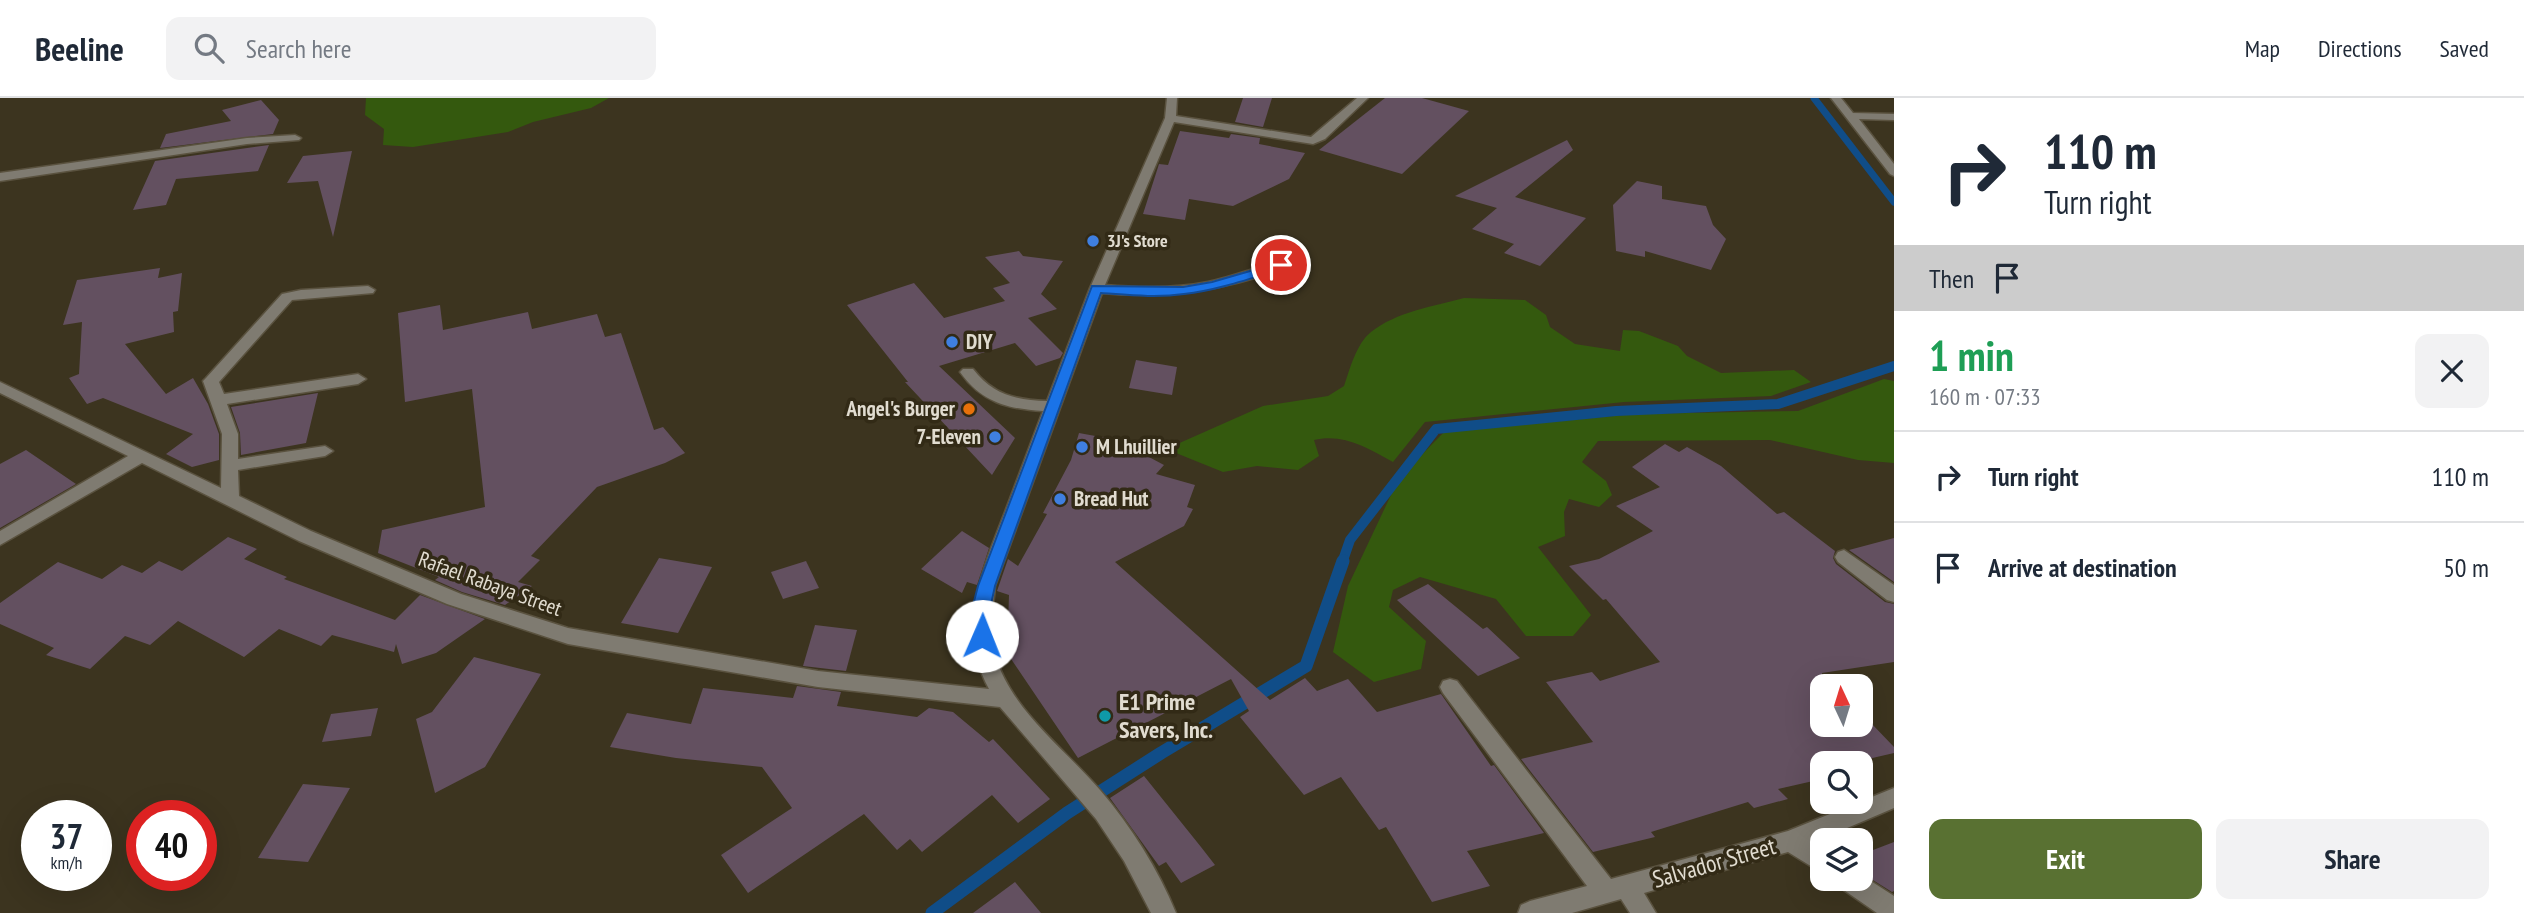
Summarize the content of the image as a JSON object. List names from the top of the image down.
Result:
{
  "streets": {
    "street": ["Rafael Rabaya Street", "Salvador Street"]
  },
  "places": [
    "3J's Store",
    "DIY",
    "Angel's Burger",
    "7-Eleven",
    "M Lhuillier",
    "Bread Hut",
    "E1 Prime Savers, Inc."
  ],
  "north": "top",
  "page": {
    "header": "Beeline",
    "search": "Search here",
    "nav": ["Map", "Directions", "Saved"],
    "turn": ["110 m", "Turn right"],
    "then": "Then",
    "heading": ["1 min", "160 m · 07:33"],
    "list": [
      {
        "name": "Turn right",
        "value": "110 m"
      },
      {
        "name": "Arrive at destination",
        "value": "50 m"
      }
    ],
    "speed": "37 km/h",
    "limit": "40",
    "buttons": ["Exit", "Share"]
  }
}
